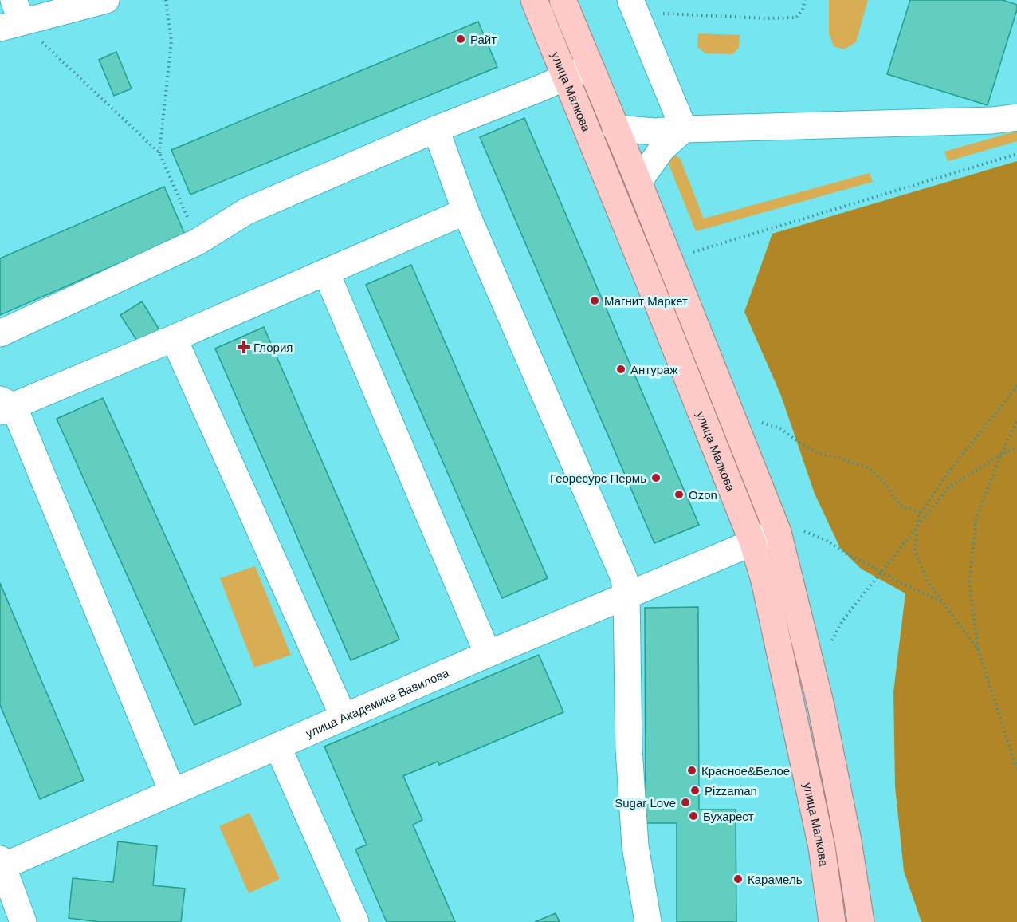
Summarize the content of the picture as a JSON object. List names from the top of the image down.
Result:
{
  "streets": {
    "main road": ["улица Малкова"],
    "street": ["улица Академика Вавилова"]
  },
  "crossings": [
    ["улица Малкова", "улица Академика Вавилова"]
  ],
  "places": {
    "other": [
      "Райт",
      "Магнит Маркет",
      "Антураж",
      "Георесурс Пермь",
      "Ozon",
      "Красное&Белое",
      "Pizzaman",
      "Sugar Love",
      "Бухарест",
      "Карамель"
    ],
    "health": ["Глория"]
  }
}
